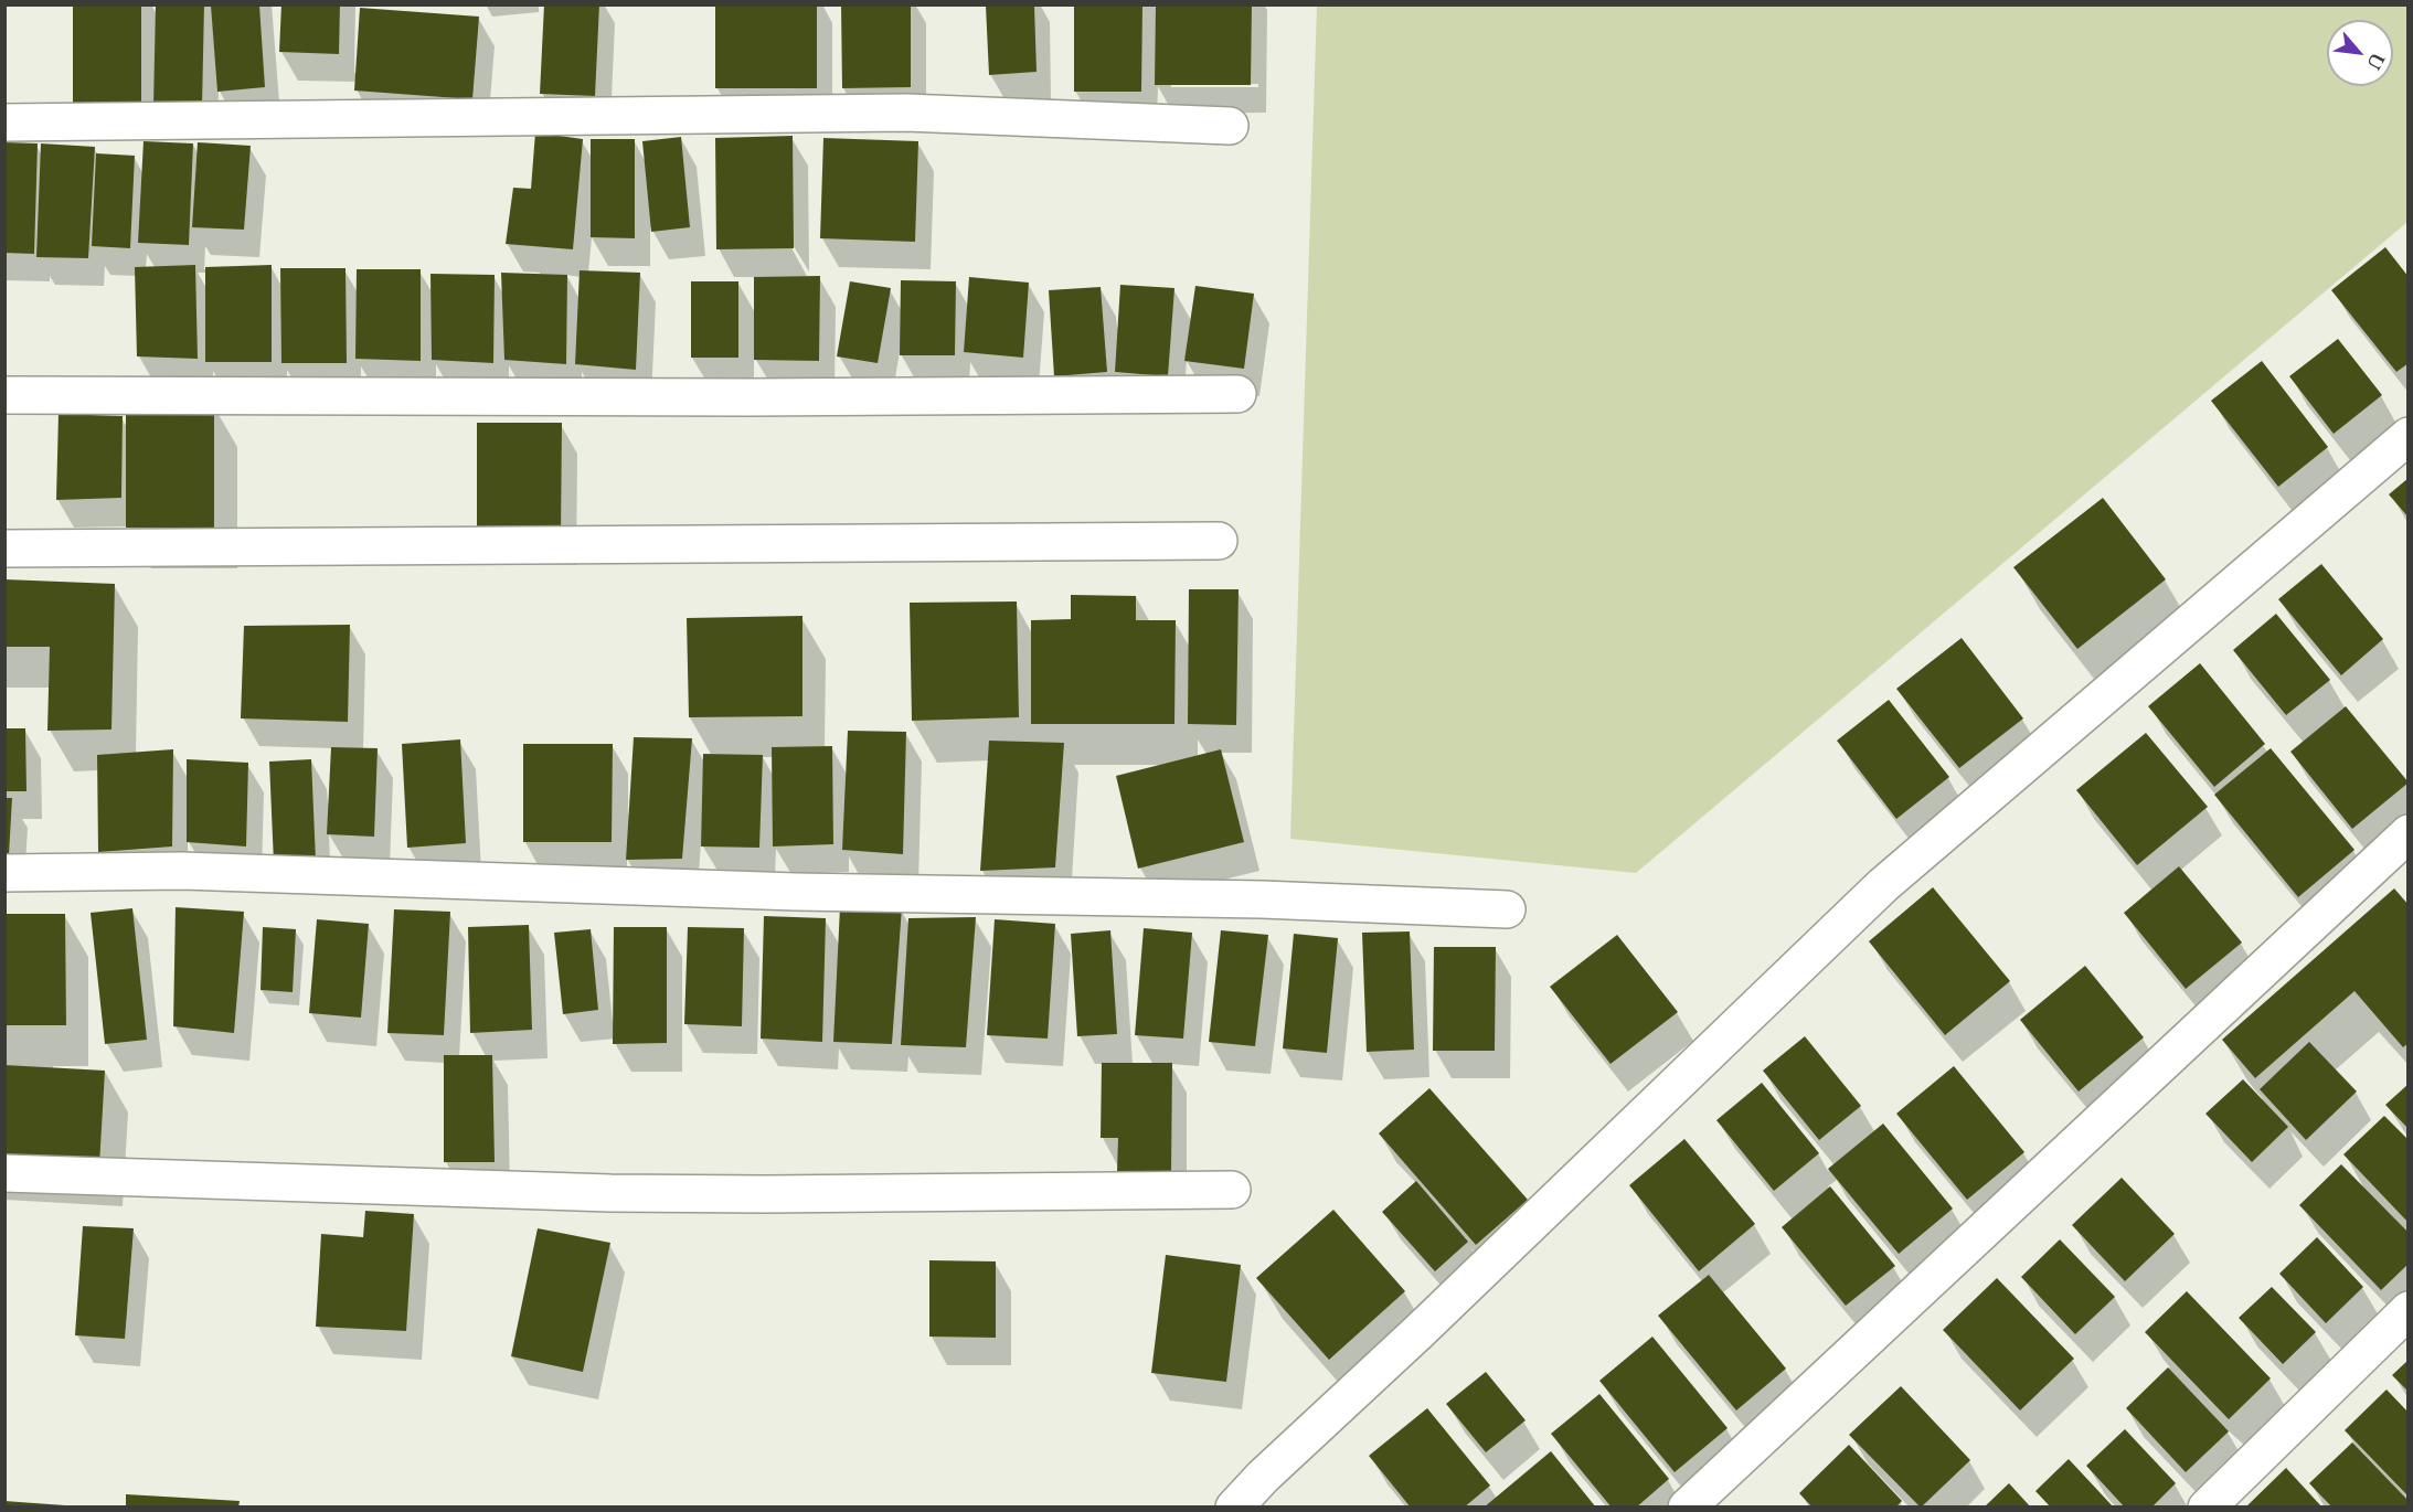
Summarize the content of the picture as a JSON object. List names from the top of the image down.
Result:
{
  "north": "bottom right"
}
